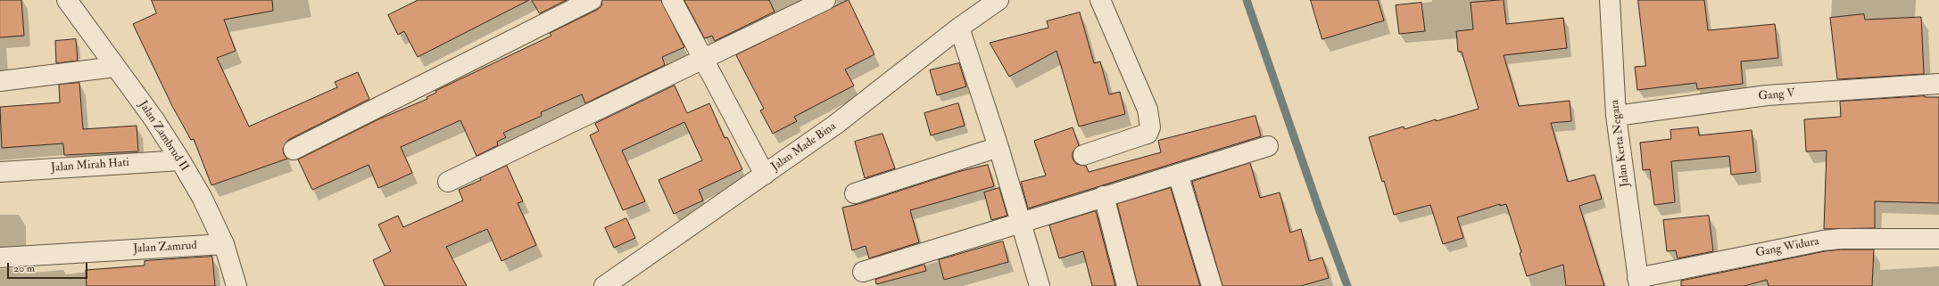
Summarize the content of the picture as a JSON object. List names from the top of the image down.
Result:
{
  "streets": {
    "street": [
      "Gang V",
      "Jalan Zambrud II",
      "Jalan Kerta Negara",
      "Jalan Made Bina",
      "Jalan Mirah Hati",
      "Jalan Zamrud",
      "Gang Widura"
    ]
  },
  "crossings": [
    ["Gang V", "Jalan Kerta Negara"],
    ["Jalan Zambrud II", "Jalan Mirah Hati"],
    ["Jalan Zambrud II", "Jalan Zamrud"],
    ["Jalan Kerta Negara", "Gang Widura"]
  ],
  "scale_bar": "20 m"
}
